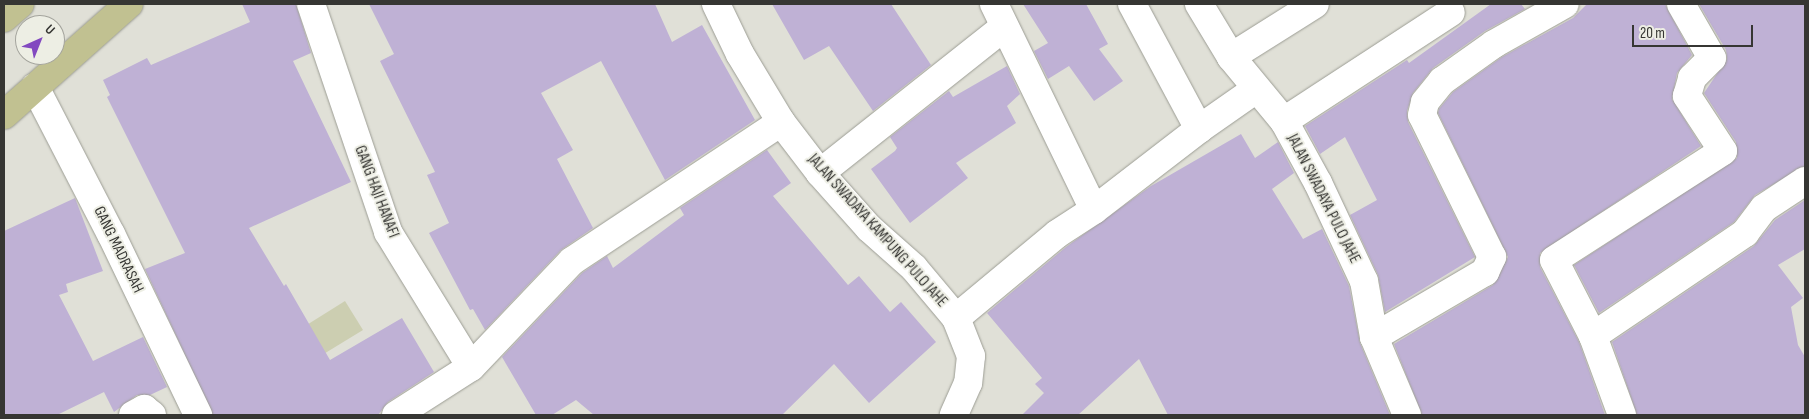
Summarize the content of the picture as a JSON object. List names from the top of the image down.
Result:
{
  "streets": {
    "street": [
      "GANG HAJI HANAFI",
      "JALAN SWADAYA PULO JAHE",
      "JALAN SWADAYA KAMPUNG PULO JAHE",
      "GANG MADRASAH"
    ]
  },
  "scale_bar": "20 m",
  "north": "top right"
}
